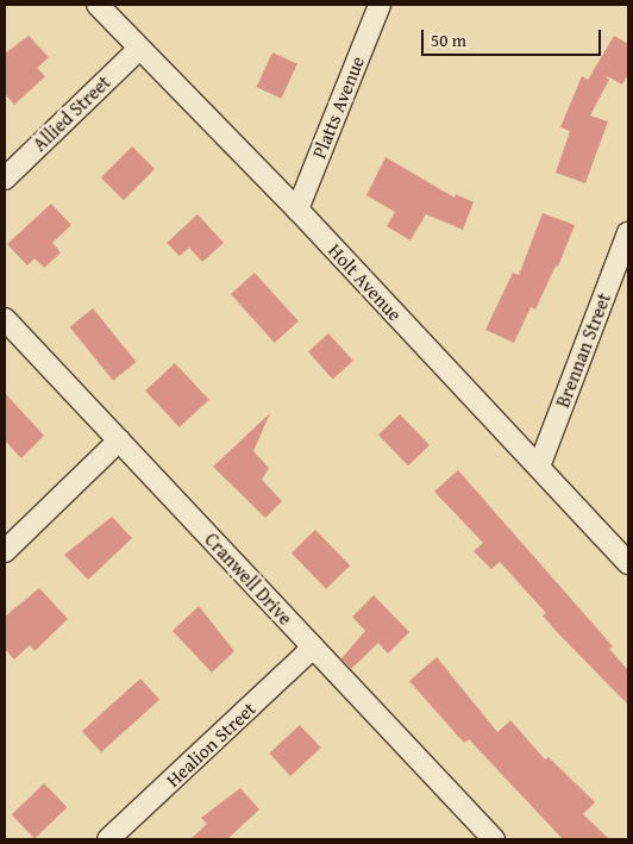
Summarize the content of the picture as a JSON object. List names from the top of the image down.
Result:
{
  "streets": {
    "street": [
      "Platts Avenue",
      "Allied Street",
      "Holt Avenue",
      "Brennan Street",
      "Cranwell Drive",
      "Healion Street"
    ]
  },
  "crossings": [
    ["Platts Avenue", "Holt Avenue"],
    ["Allied Street", "Holt Avenue"],
    ["Holt Avenue", "Brennan Street"],
    ["Cranwell Drive", "Healion Street"]
  ],
  "scale_bar": "50 m"
}
